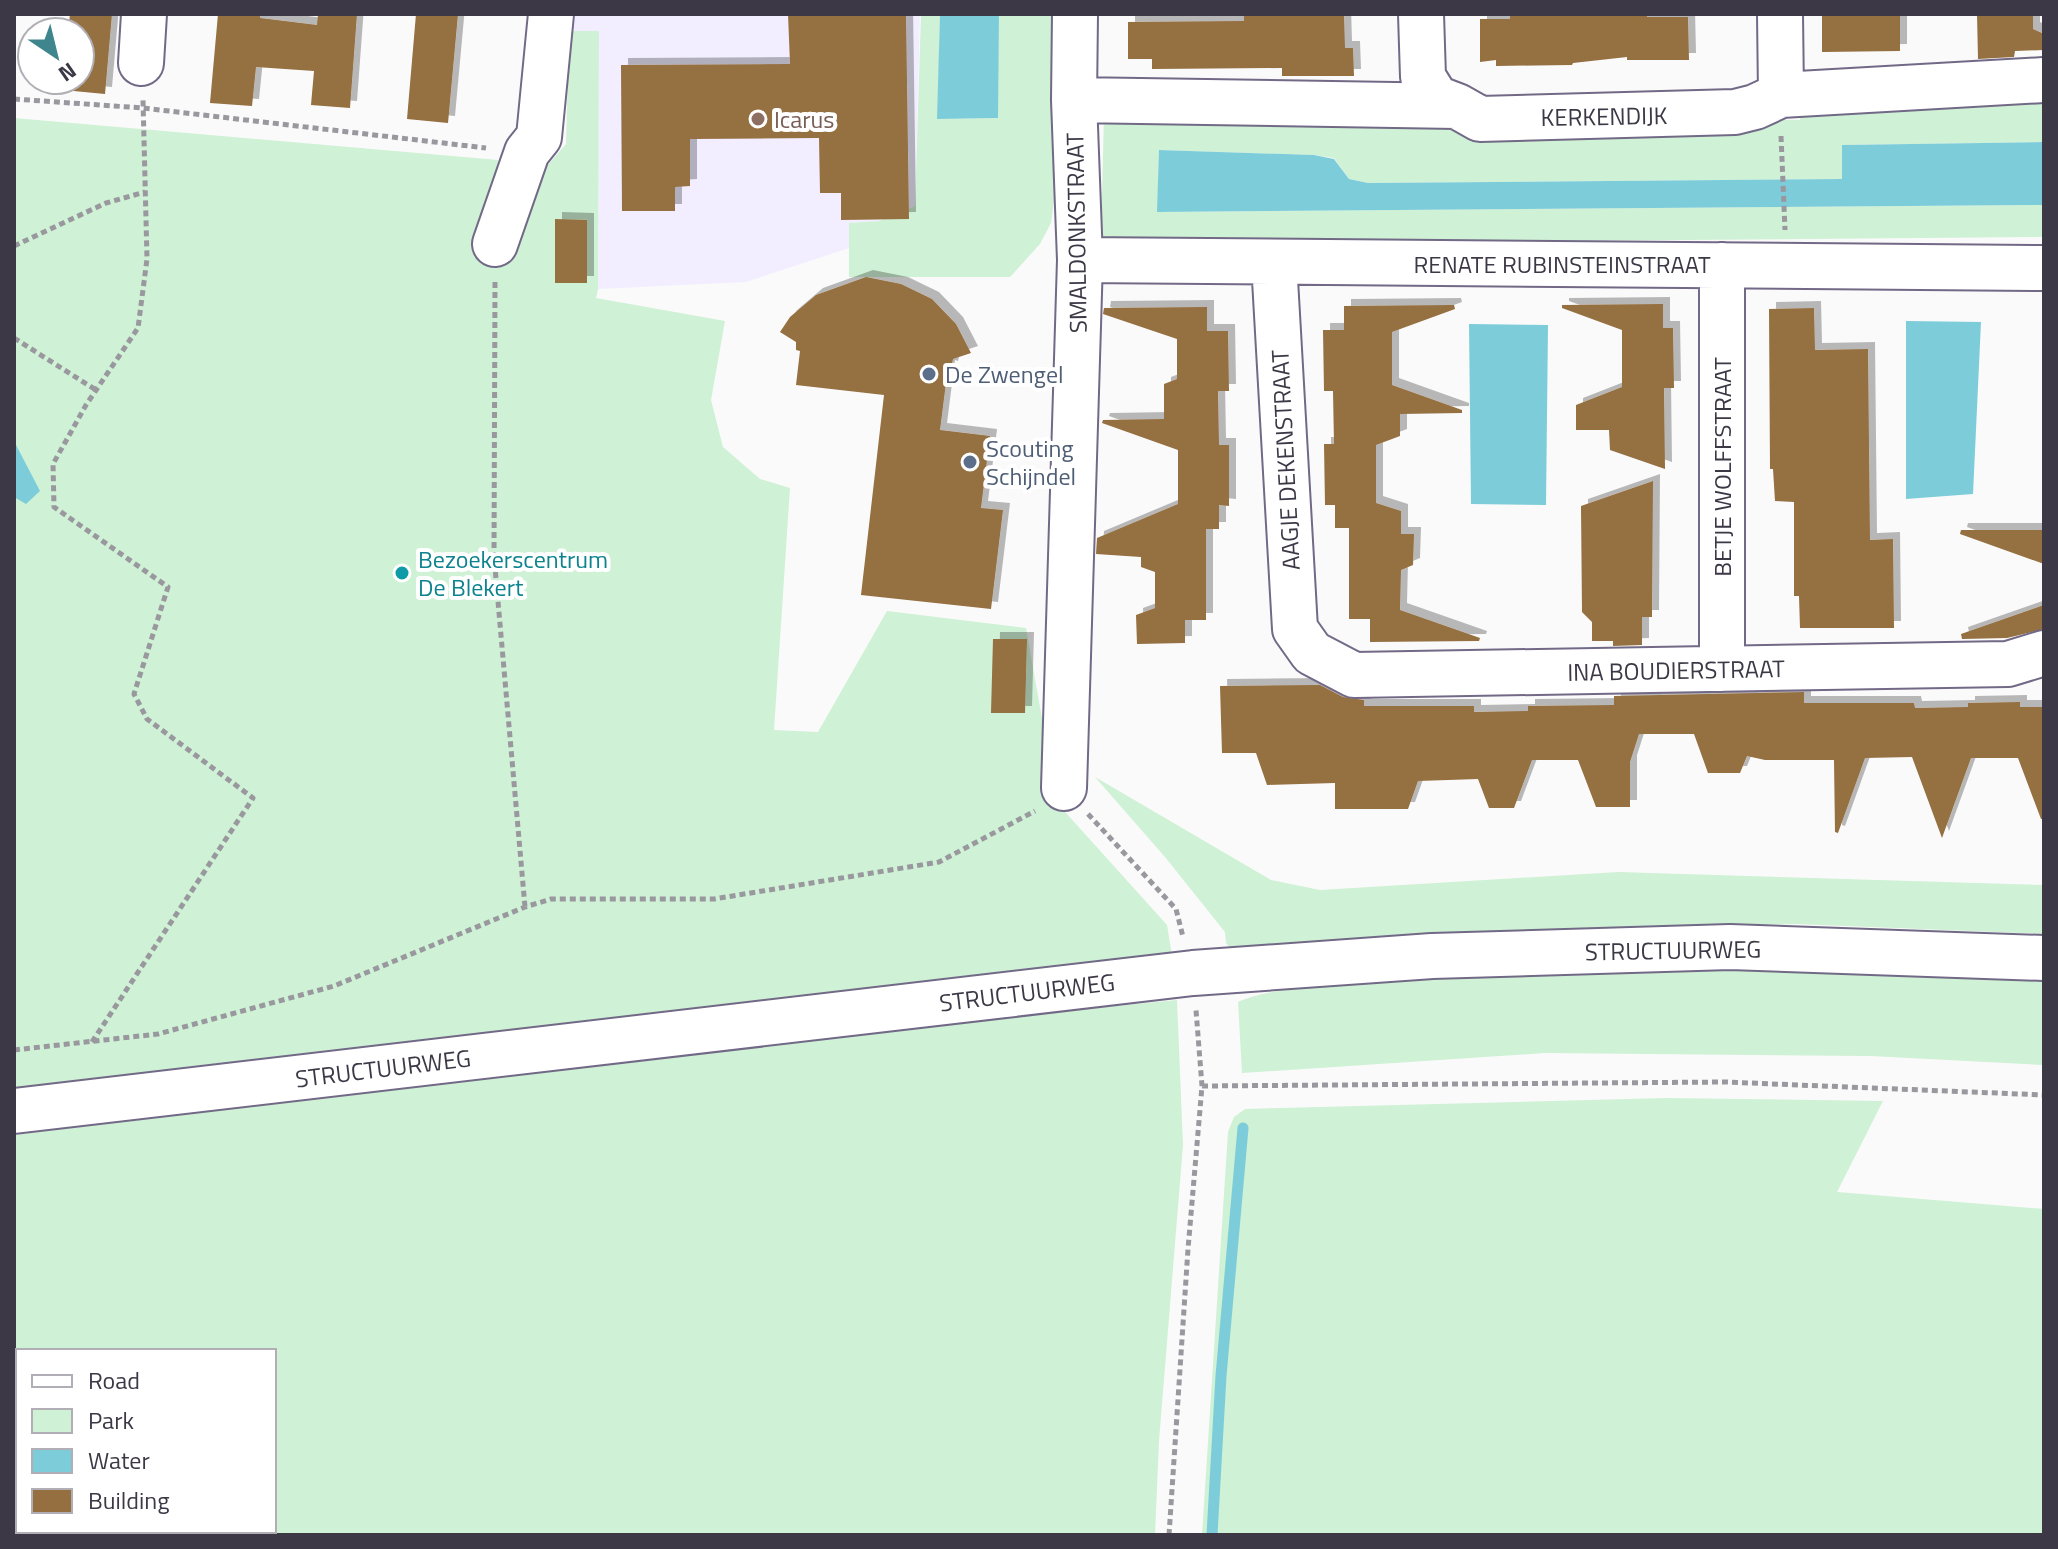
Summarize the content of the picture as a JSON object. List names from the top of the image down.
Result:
{
  "streets": {
    "street": [
      "KERKENDIJK",
      "SMALDONKSTRAAT",
      "RENATE RUBINSTEINSTRAAT",
      "AAGJE DEKENSTRAAT",
      "BETJE WOLFFSTRAAT",
      "INA BOUDIERSTRAAT",
      "STRUCTUURWEG"
    ]
  },
  "crossings": [
    ["SMALDONKSTRAAT", "RENATE RUBINSTEINSTRAAT"],
    ["RENATE RUBINSTEINSTRAAT", "AAGJE DEKENSTRAAT"],
    ["RENATE RUBINSTEINSTRAAT", "BETJE WOLFFSTRAAT"],
    ["AAGJE DEKENSTRAAT", "INA BOUDIERSTRAAT"],
    ["BETJE WOLFFSTRAAT", "INA BOUDIERSTRAAT"]
  ],
  "places": [
    "Icarus",
    "De Zwengel",
    "Scouting Schijndel",
    "Bezoekerscentrum De Blekert"
  ],
  "legend": [
    "Road",
    "Park",
    "Water",
    "Building"
  ],
  "north": "bottom right"
}
